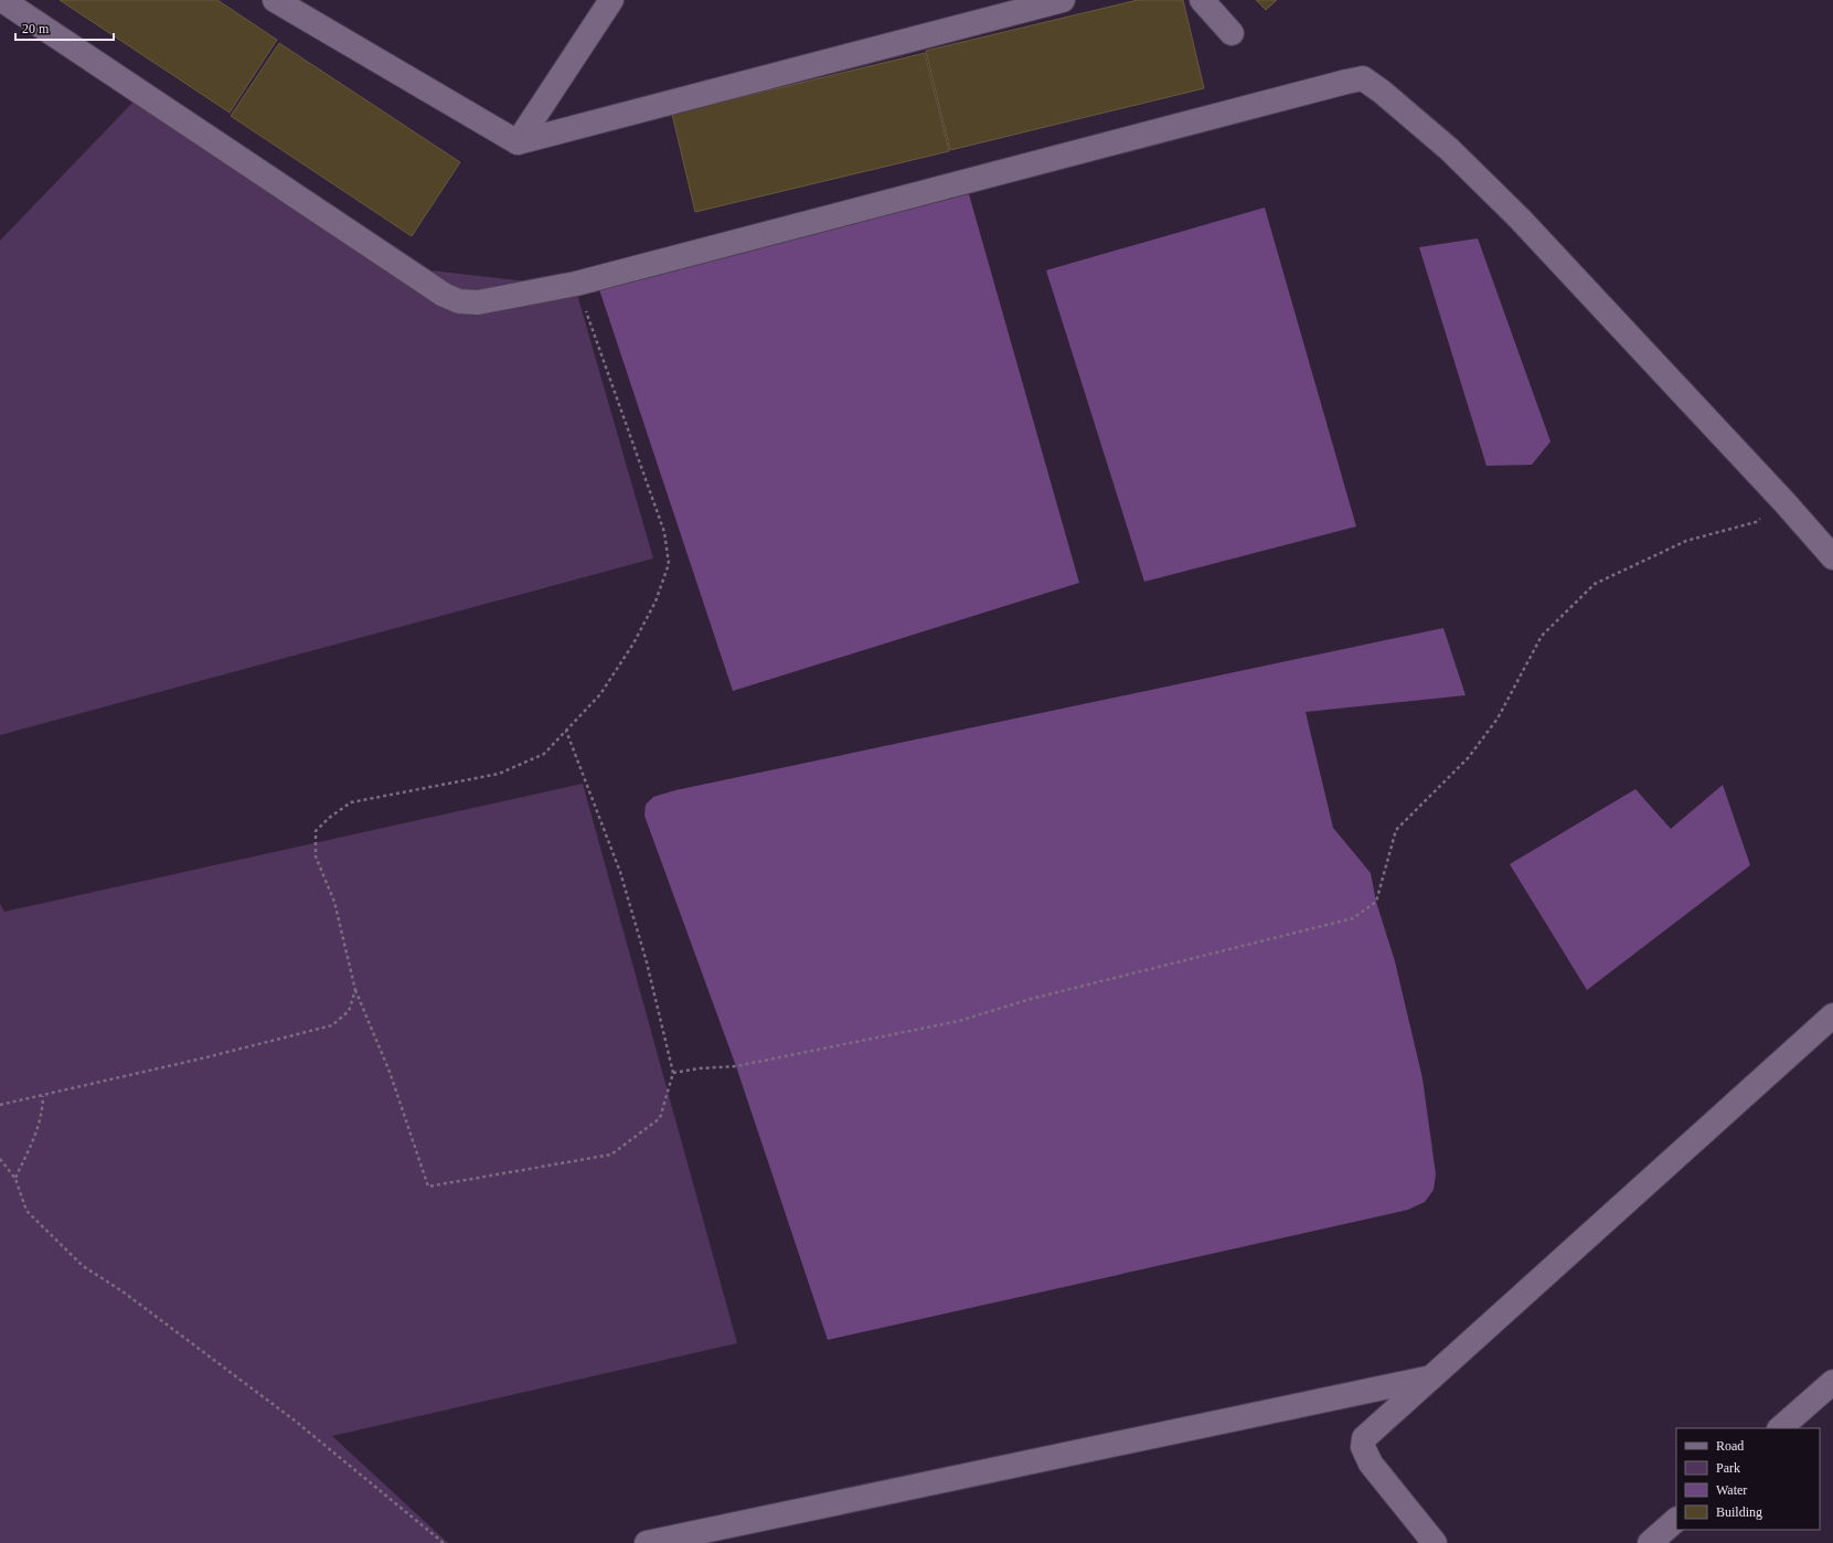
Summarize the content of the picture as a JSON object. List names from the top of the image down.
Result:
{
  "legend": [
    "Road",
    "Park",
    "Water",
    "Building"
  ],
  "scale_bar": "20 m"
}
